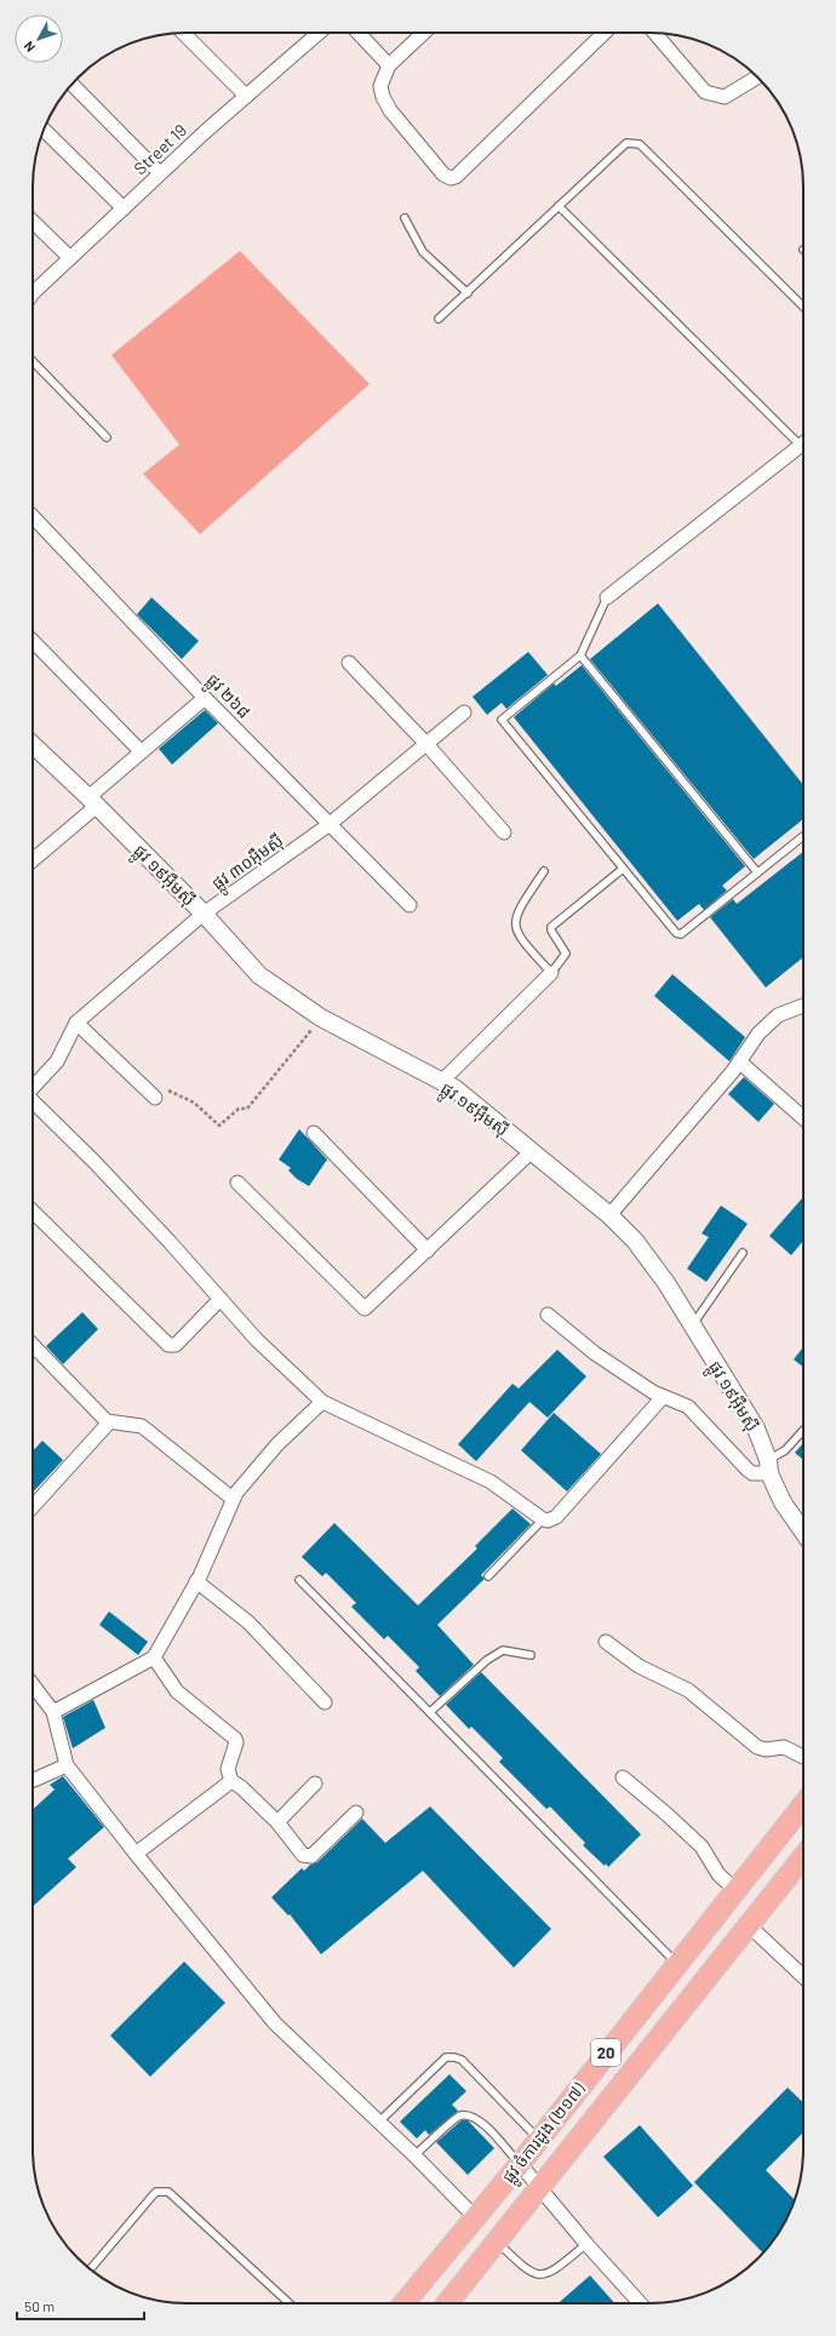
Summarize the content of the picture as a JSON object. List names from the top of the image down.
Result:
{
  "streets": {
    "main road": ["20", "ផ្លូវ ចំការដូង (២១៧)"],
    "street": [
      "Street 19",
      "ផ្លូវ ២៦៨",
      "ផ្លូវ ៣០អ៊ឹមស៊ី",
      "ផ្លូវ ១៩អ៊ឹមស៊ី"
    ]
  },
  "crossings": [
    ["ផ្លូវ ២៦៨", "ផ្លូវ ៣០អ៊ឹមស៊ី"],
    ["ផ្លូវ ៣០អ៊ឹមស៊ី", "ផ្លូវ ១៩អ៊ឹមស៊ី"]
  ],
  "scale_bar": "50 m",
  "north": "bottom left"
}
